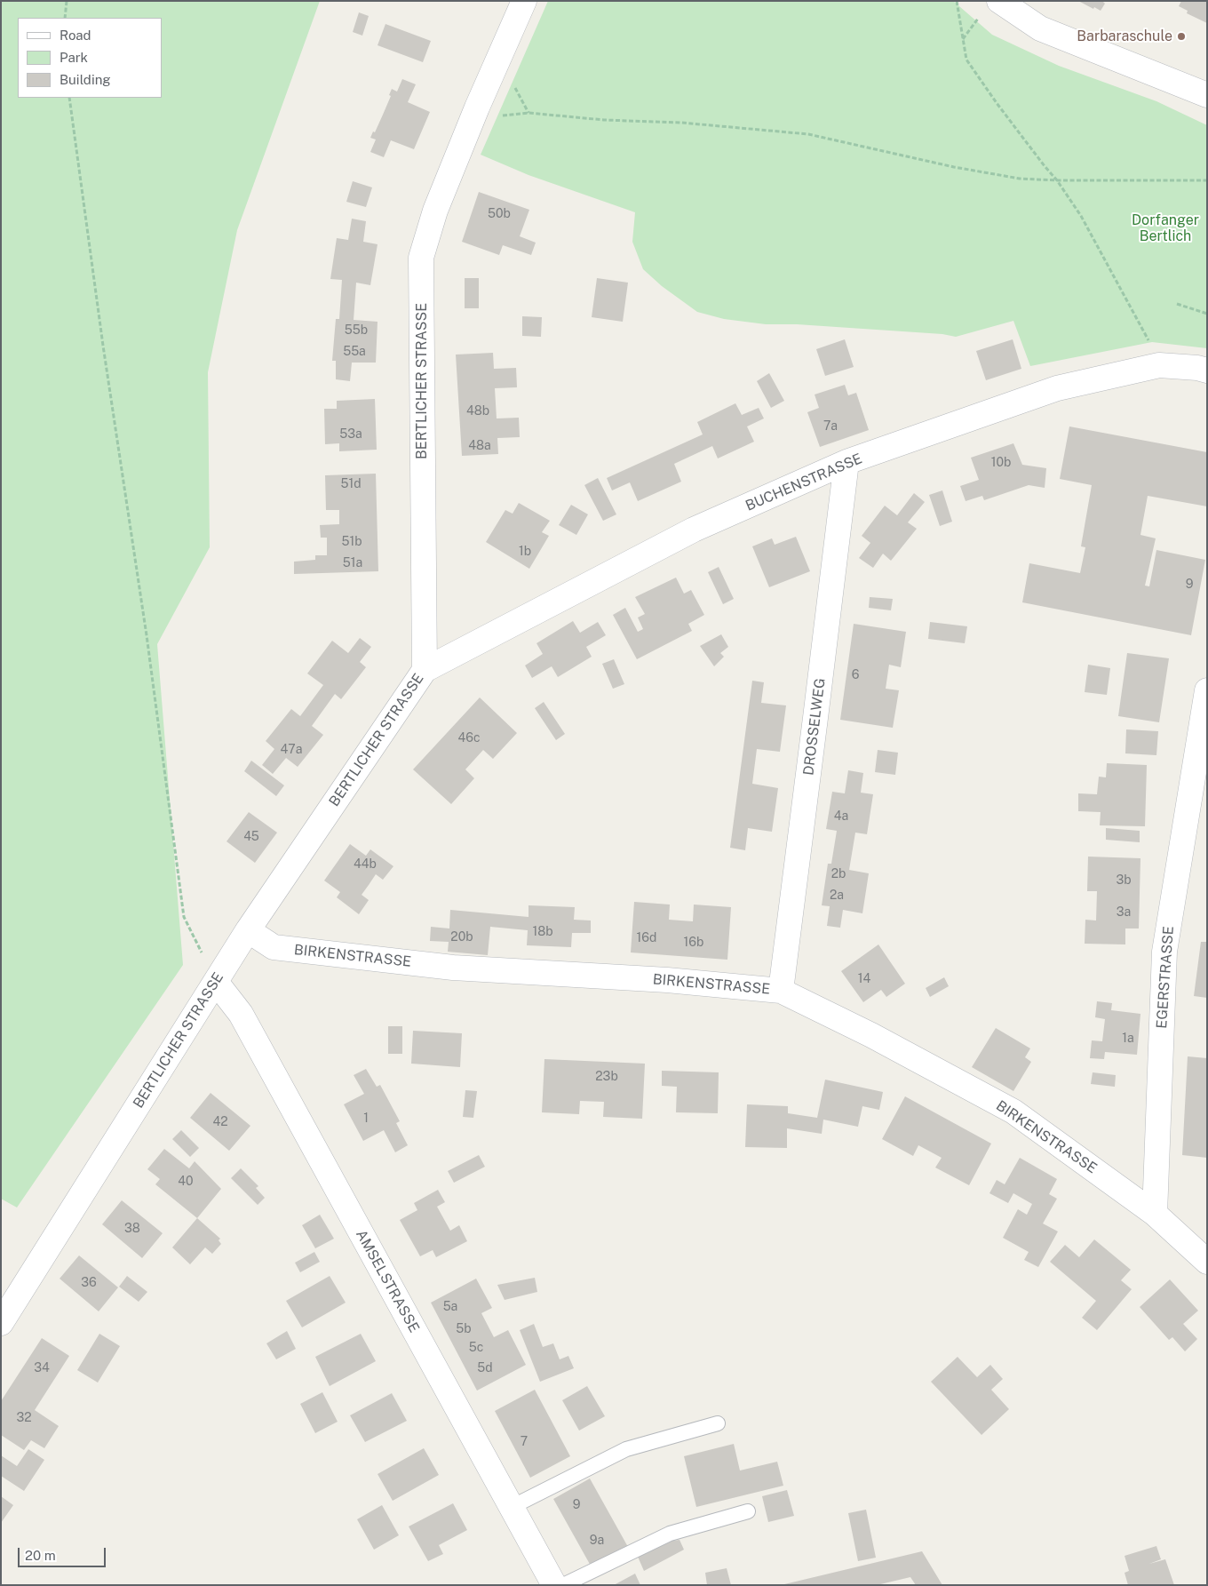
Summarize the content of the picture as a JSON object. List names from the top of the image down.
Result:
{
  "streets": {
    "street": [
      "BERTLICHER STRASSE",
      "BUCHENSTRASSE",
      "DROSSELWEG",
      "BIRKENSTRASSE",
      "EGERSTRASSE",
      "AMSELSTRASSE"
    ]
  },
  "crossings": [
    ["BERTLICHER STRASSE", "BUCHENSTRASSE"],
    ["BERTLICHER STRASSE", "BIRKENSTRASSE"],
    ["BERTLICHER STRASSE", "AMSELSTRASSE"],
    ["BUCHENSTRASSE", "DROSSELWEG"],
    ["DROSSELWEG", "BIRKENSTRASSE"],
    ["BIRKENSTRASSE", "EGERSTRASSE"]
  ],
  "parks": ["Dorfanger Bertlich"],
  "places": ["Barbaraschule"],
  "house_numbers": [
    "50b",
    "55b",
    "55a",
    "48b",
    "7a",
    "53a",
    "48a",
    "10b",
    "51d",
    "51b",
    "1b",
    "51a",
    "9",
    "6",
    "46c",
    "47a",
    "4a",
    "45",
    "44b",
    "2b",
    "3b",
    "2a",
    "3a",
    "18b",
    "20b",
    "16d",
    "16b",
    "14",
    "1a",
    "23b",
    "1",
    "42",
    "40",
    "38",
    "36",
    "5a",
    "5b",
    "5c",
    "34",
    "5d",
    "32",
    "7",
    "9",
    "9a"
  ],
  "legend": ["Road", "Park", "Building"],
  "scale_bar": "20 m"
}
